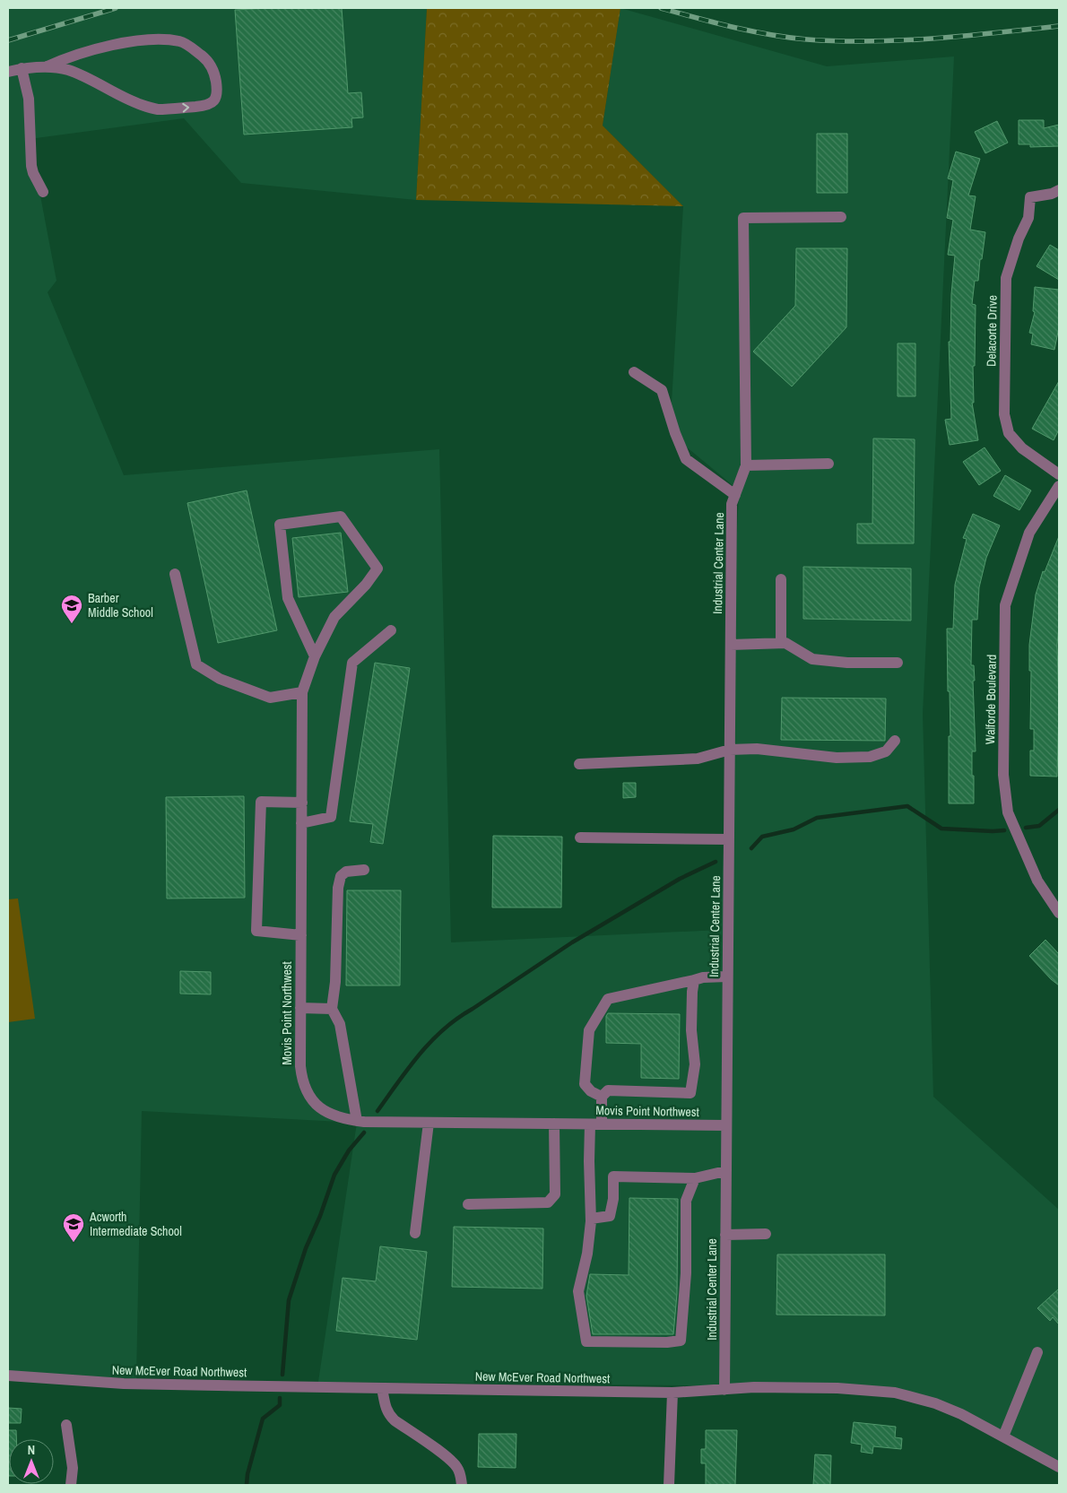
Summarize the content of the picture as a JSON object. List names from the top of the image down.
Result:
{
  "streets": {
    "street": [
      "Delacorte Drive",
      "Industrial Center Lane",
      "Walforde Boulevard",
      "Movis Point Northwest",
      "New McEver Road Northwest"
    ]
  },
  "crossings": [
    ["Industrial Center Lane", "Movis Point Northwest"],
    ["Industrial Center Lane", "New McEver Road Northwest"]
  ],
  "places": {
    "school or university": ["Barber Middle School", "Acworth Intermediate School"]
  },
  "north": "top"
}
